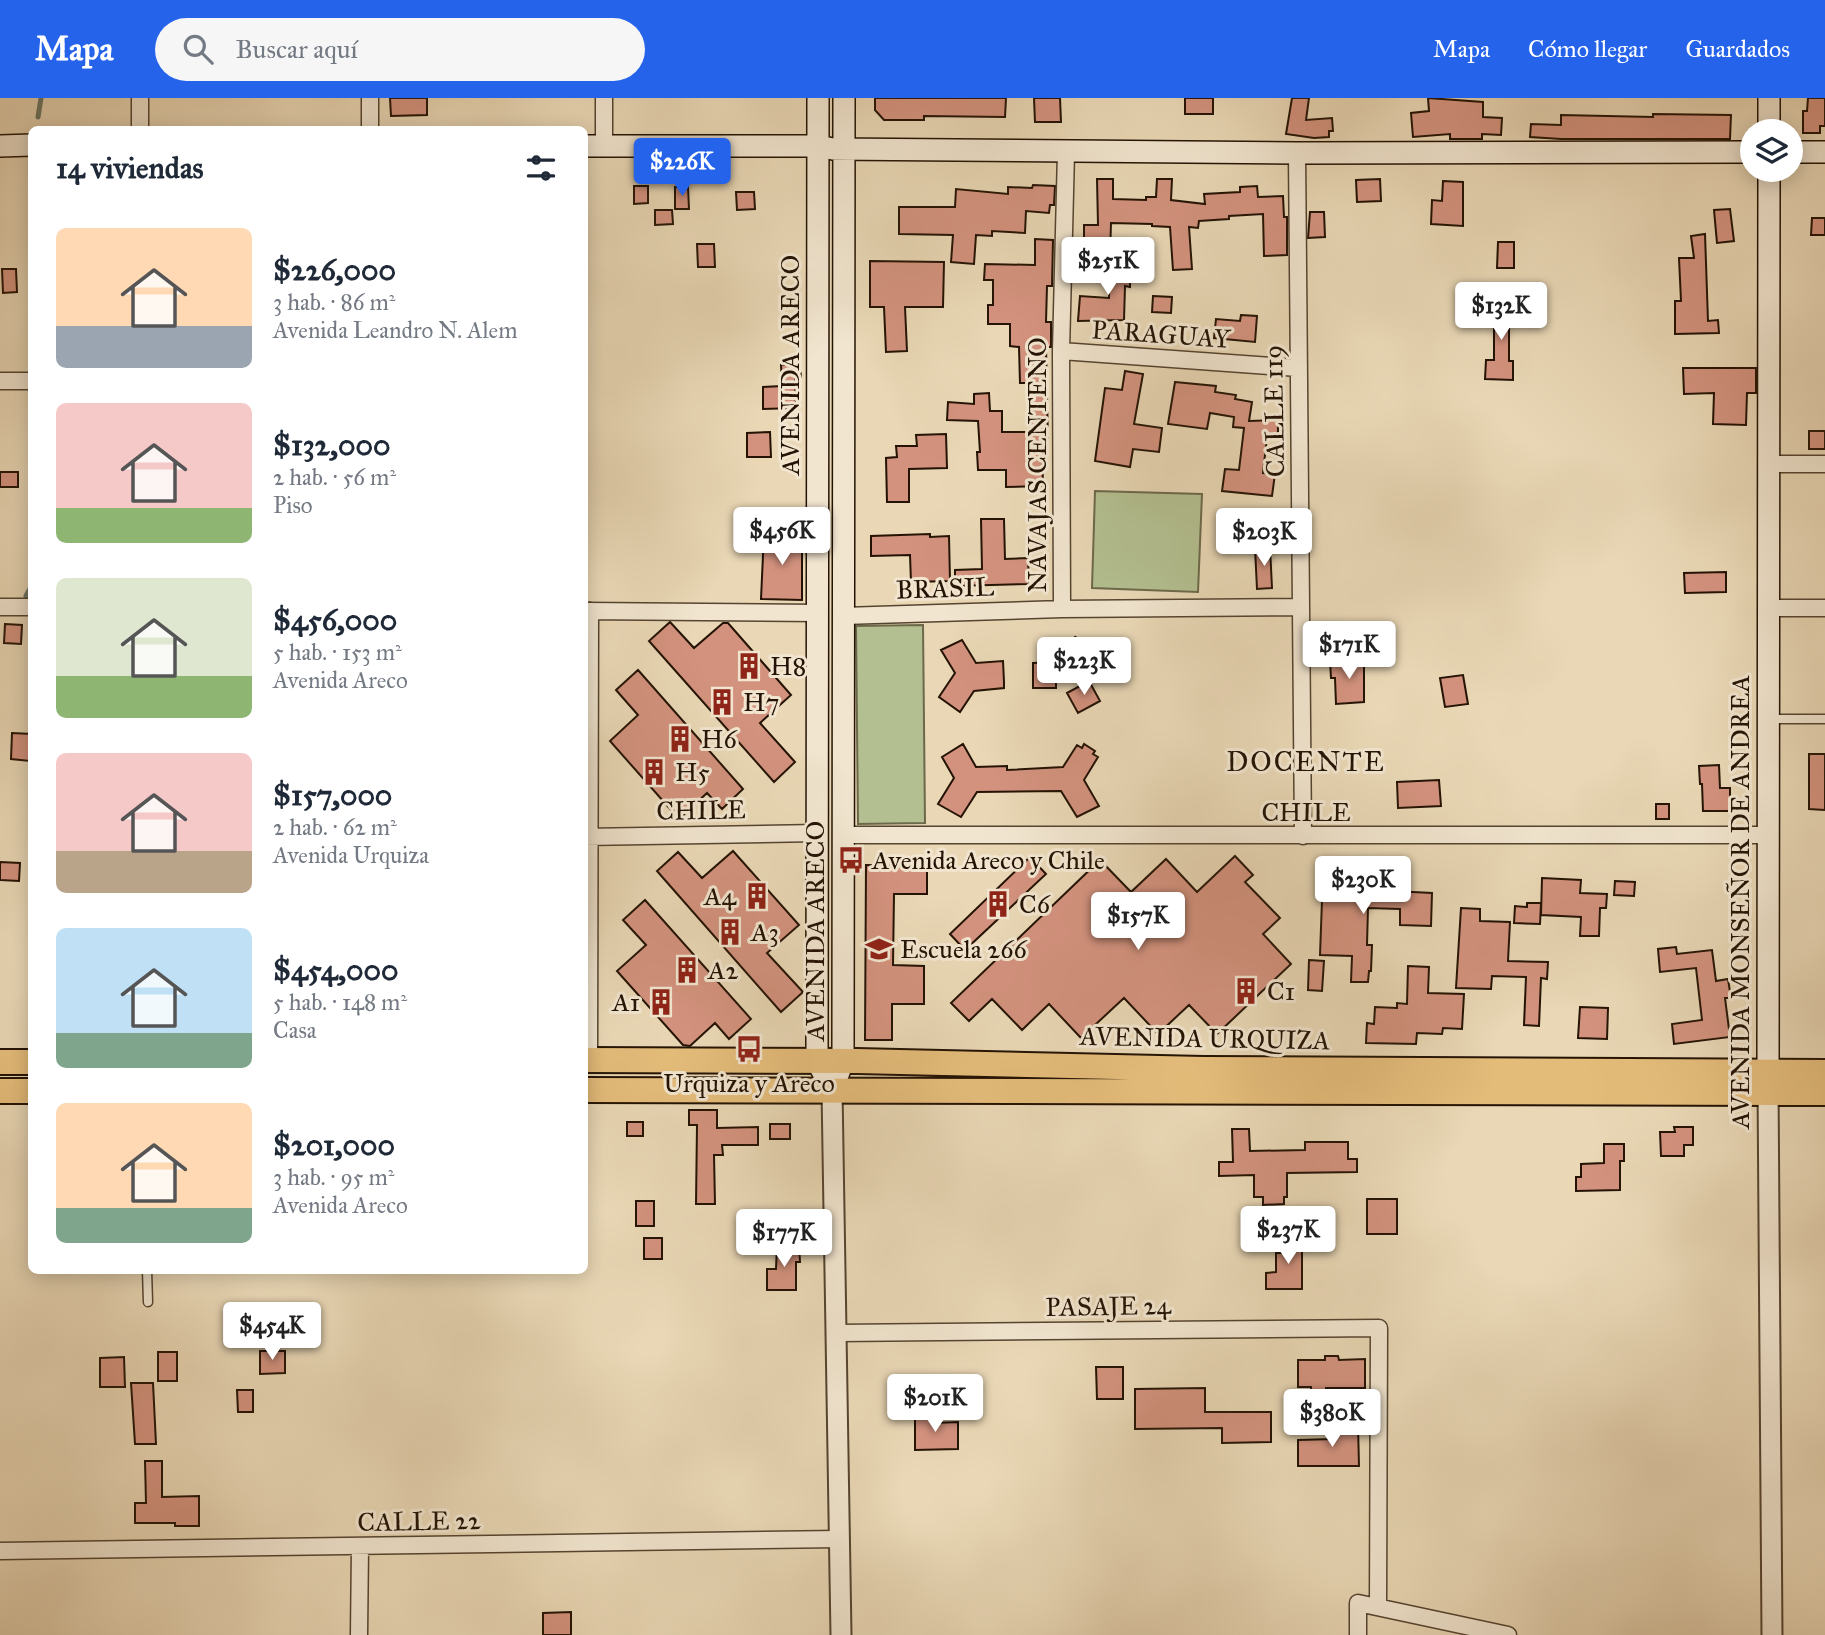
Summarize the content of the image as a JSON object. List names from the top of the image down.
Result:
{
  "streets": {
    "main road": ["AVENIDA ARECO", "AVENIDA MONSEÑOR DE ANDREA", "AVENIDA URQUIZA"],
    "street": [
      "PARAGUAY",
      "CALLE 119",
      "NAVAJAS CENTENO",
      "BRASIL",
      "CHILE",
      "PASAJE 24",
      "CALLE 22"
    ]
  },
  "crossings": [
    ["PARAGUAY", "CALLE 119"],
    ["PARAGUAY", "NAVAJAS CENTENO"],
    ["AVENIDA ARECO", "BRASIL"],
    ["AVENIDA ARECO", "CHILE"],
    ["AVENIDA ARECO", "AVENIDA URQUIZA"],
    ["AVENIDA ARECO", "PASAJE 24"],
    ["AVENIDA ARECO", "CALLE 22"],
    ["CALLE 119", "BRASIL"],
    ["CALLE 119", "CHILE"],
    ["NAVAJAS CENTENO", "BRASIL"],
    ["CHILE", "AVENIDA MONSEÑOR DE ANDREA"],
    ["AVENIDA MONSEÑOR DE ANDREA", "AVENIDA URQUIZA"]
  ],
  "districts": ["DOCENTE"],
  "places": {
    "building": [
      "H8",
      "H7",
      "H6",
      "H5",
      "A4",
      "C6",
      "A3",
      "A2",
      "C1",
      "A1"
    ],
    "bus stop": ["Avenida Areco y Chile", "Urquiza y Areco"],
    "school or university": ["Escuela 266"]
  },
  "page": {
    "header": "Mapa",
    "search": "Buscar aquí",
    "nav": ["Mapa", "Cómo llegar", "Guardados"],
    "heading": "14 viviendas",
    "price": [
      "$226K",
      "$251K",
      "$132K",
      "$456K",
      "$203K",
      "$171K",
      "$223K",
      "$230K",
      "$157K",
      "$237K",
      "$177K",
      "$454K",
      "$201K",
      "$380K"
    ],
    "list": [
      {
        "name": "$226,000",
        "note": "3 hab. · 86 m² · Avenida Leandro N. Alem"
      },
      {
        "name": "$132,000",
        "note": "2 hab. · 56 m² · Piso"
      },
      {
        "name": "$456,000",
        "note": "5 hab. · 153 m² · Avenida Areco"
      },
      {
        "name": "$157,000",
        "note": "2 hab. · 62 m² · Avenida Urquiza"
      },
      {
        "name": "$454,000",
        "note": "5 hab. · 148 m² · Casa"
      },
      {
        "name": "$201,000",
        "note": "3 hab. · 95 m² · Avenida Areco"
      }
    ]
  }
}
